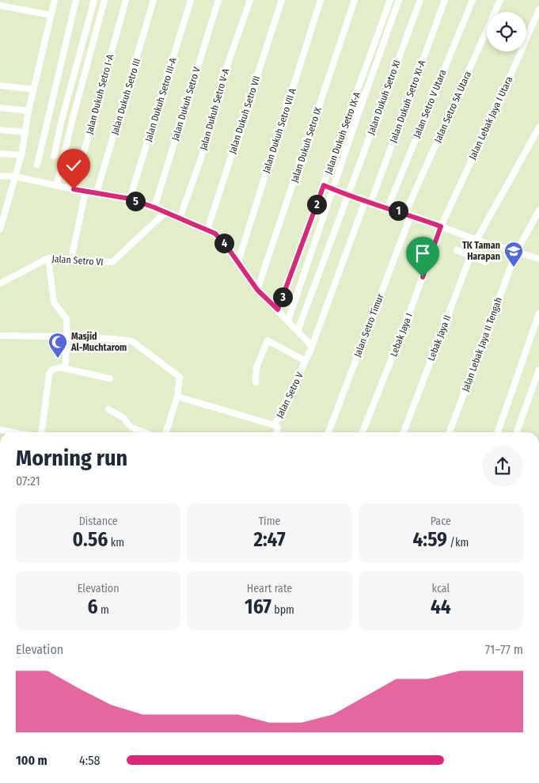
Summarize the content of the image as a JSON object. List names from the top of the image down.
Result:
{
  "streets": {
    "street": [
      "Jalan Dukuh Setro I-A",
      "Jalan Dukuh Setro III",
      "Jalan Dukuh Setro XI",
      "Jalan Dukuh Setro III-A",
      "Jalan Dukuh Setro XI-A",
      "Jalan Dukuh Setro V",
      "Jalan Setro V Utara",
      "Jalan Setro 5A Utara",
      "Jalan Dukuh Setro V-A",
      "Jalan Dukuh Setro VII",
      "Jalan Lebak Jaya I Utara",
      "Jalan Dukuh Setro VII A",
      "Jalan Dukuh Setro IX-A",
      "Jalan Dukuh Setro IX",
      "Jalan Setro VI",
      "Jalan Setro Timur",
      "Lebak Jaya I",
      "Lebak Jaya II",
      "Jalan Lebak Jaya II Tengah",
      "Jalan Setro V"
    ]
  },
  "crossings": [
    ["Jalan Dukuh Setro XI-A", "Jalan Setro V"],
    ["Jalan Setro 5A Utara", "Jalan Setro Timur"],
    ["Jalan Lebak Jaya I Utara", "Lebak Jaya I"]
  ],
  "places": {
    "school or university": ["TK Taman Harapan"],
    "mosque": ["Masjid Al-Muchtarom"]
  },
  "page": {
    "pins": [
      "5",
      "2",
      "1",
      "4",
      "3"
    ],
    "heading": ["Morning run", "07:21"],
    "stats": [
      ["Distance", "0.56 km"],
      ["Time", "2:47"],
      ["Pace", "4:59 /km"],
      ["Elevation", "6 m"],
      ["Heart rate", "167 bpm"],
      ["kcal", "44"]
    ],
    "chart": ["Elevation", "71–77 m"],
    "list": [
      {
        "name": "100 m",
        "note": "4:58"
      }
    ]
  }
}
